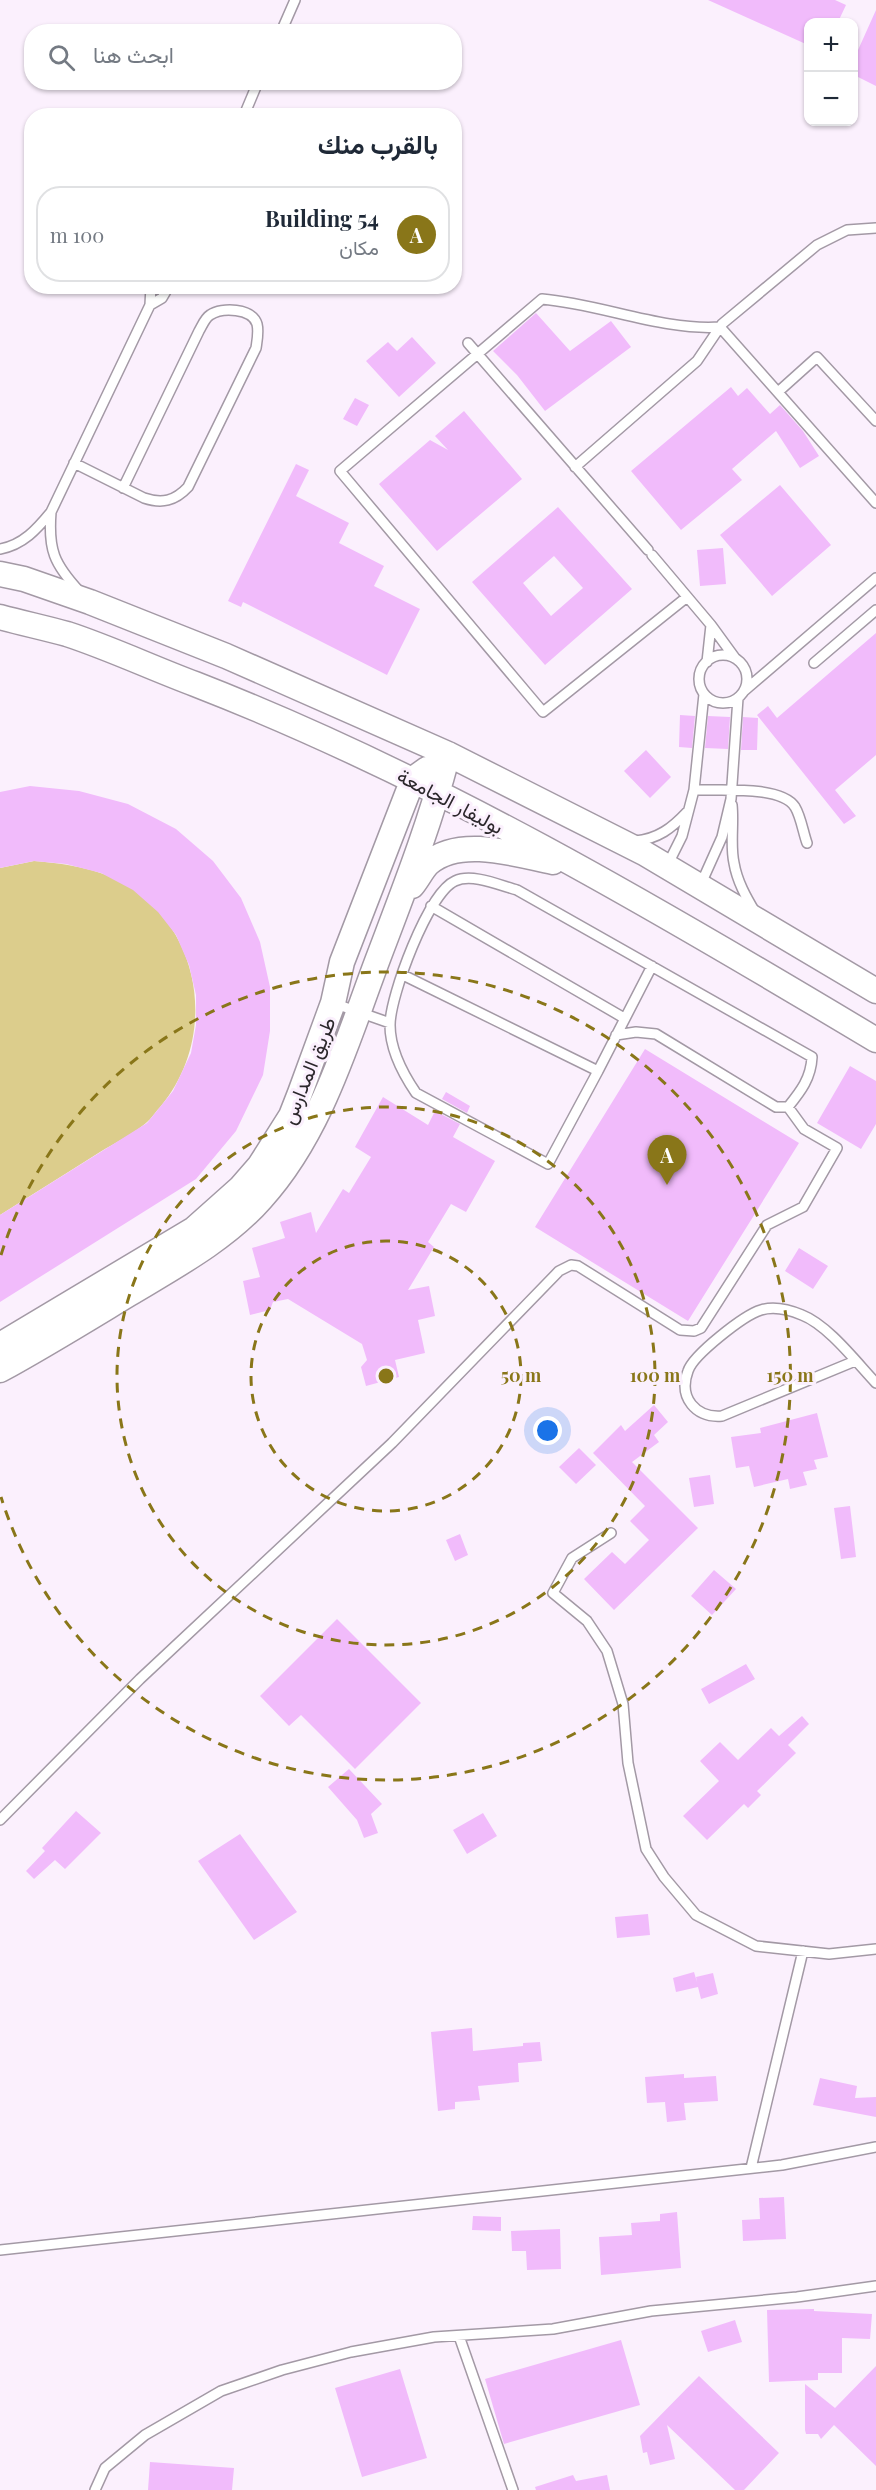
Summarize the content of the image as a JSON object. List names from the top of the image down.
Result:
{
  "streets": {
    "street": ["بوليفار الجامعة", "طريق المدارس"]
  },
  "crossings": [
    ["بوليفار الجامعة", "طريق المدارس"]
  ],
  "page": {
    "map_buttons": ["+", "−"],
    "search": "ابحث هنا",
    "heading": "بالقرب منك",
    "list": [
      {
        "mark": "A",
        "name": "Building 54",
        "note": "مكان",
        "value": "100 m"
      }
    ],
    "pins": "A"
  },
  "rings": ["50 m", "100 m", "150 m"]
}
